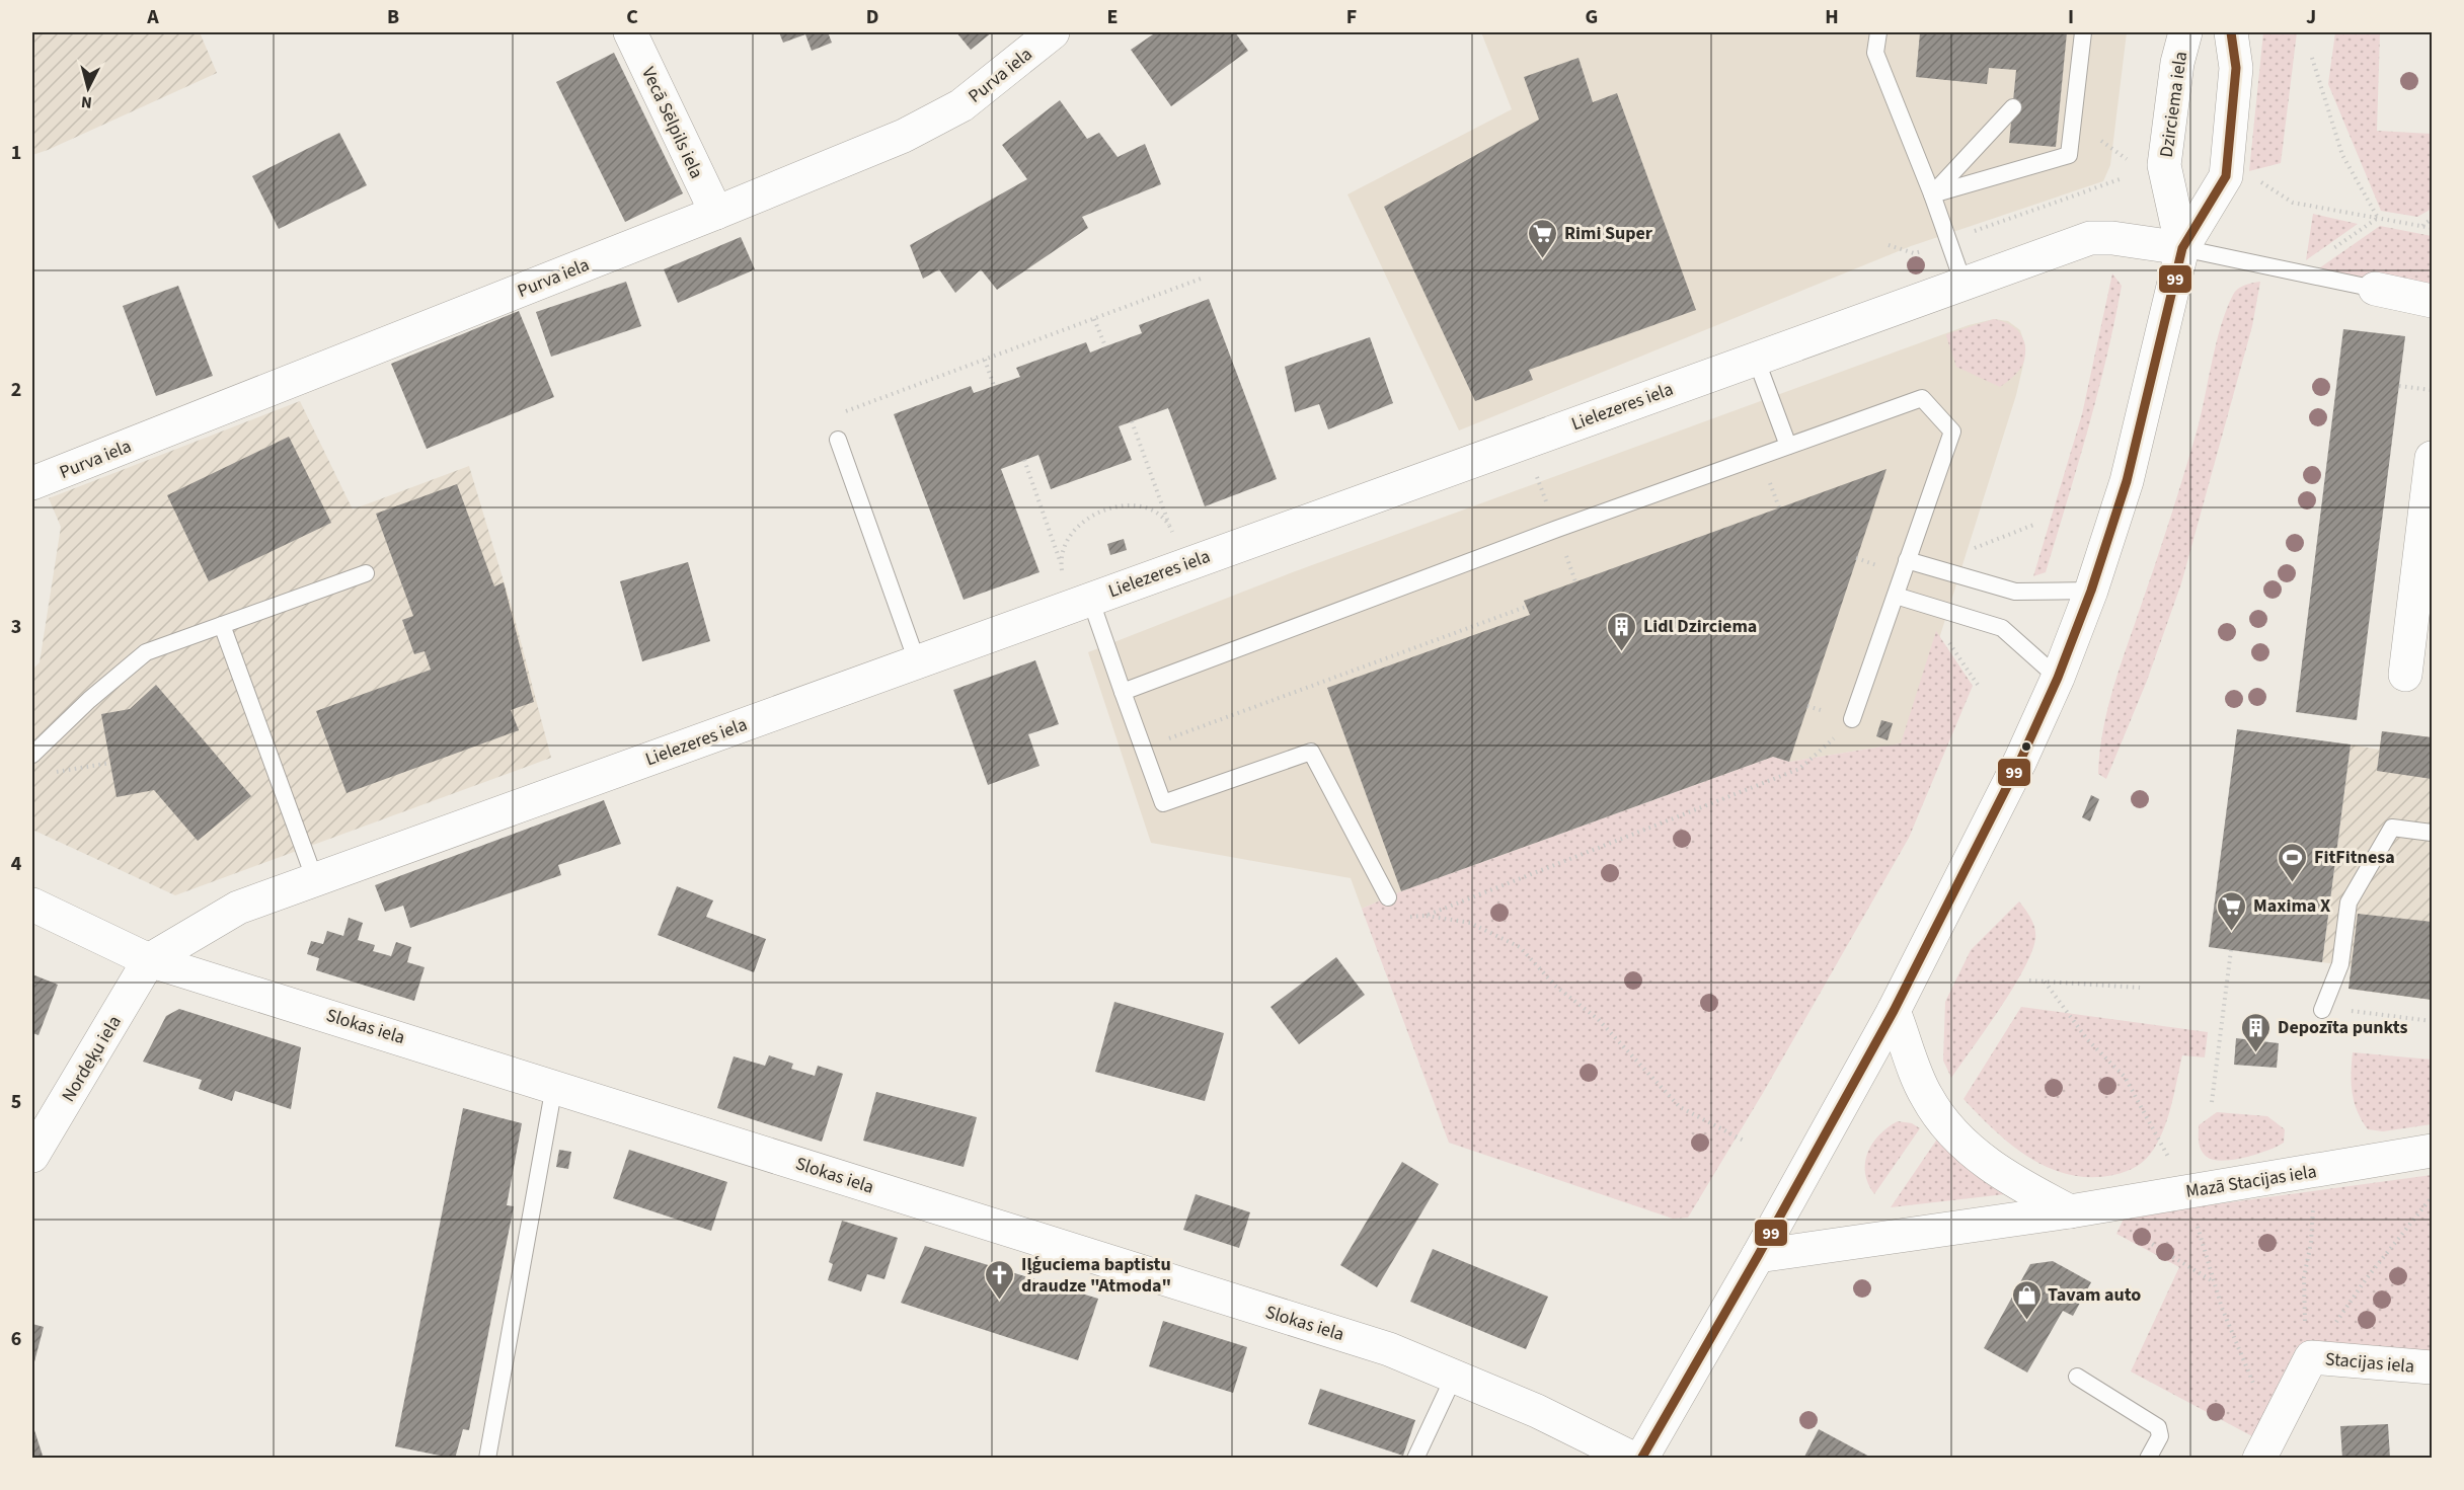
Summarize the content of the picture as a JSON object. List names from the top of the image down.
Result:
{
  "streets": {
    "street": [
      "Purva iela",
      "Dzirciema iela",
      "Vecā Sēlpils iela",
      "Lielezeres iela",
      "Slokas iela",
      "Nordeķu iela",
      "Mazā Stacijas iela",
      "Stacijas iela"
    ]
  },
  "crossings": [
    ["Purva iela", "Vecā Sēlpils iela"],
    ["Dzirciema iela", "Lielezeres iela"],
    ["Dzirciema iela", "Mazā Stacijas iela"],
    ["Lielezeres iela", "Slokas iela"],
    ["Lielezeres iela", "Nordeķu iela"],
    ["Slokas iela", "Nordeķu iela"]
  ],
  "places": {
    "supermarket": ["Rimi Super", "Maxima X"],
    "building": ["Lidl Dzirciema", "Depozīta punkts"],
    "sports": ["FitFitnesa"],
    "church": ["Iļģuciema baptistu draudze \"Atmoda\""],
    "shop": ["Tavam auto"]
  },
  "lines": ["transit line 99"],
  "north": "bottom",
  "grid": {
    "columns": [
      "A",
      "B",
      "C",
      "D",
      "E",
      "F",
      "G",
      "H",
      "I",
      "J"
    ],
    "rows": [
      "1",
      "2",
      "3",
      "4",
      "5",
      "6"
    ]
  }
}
